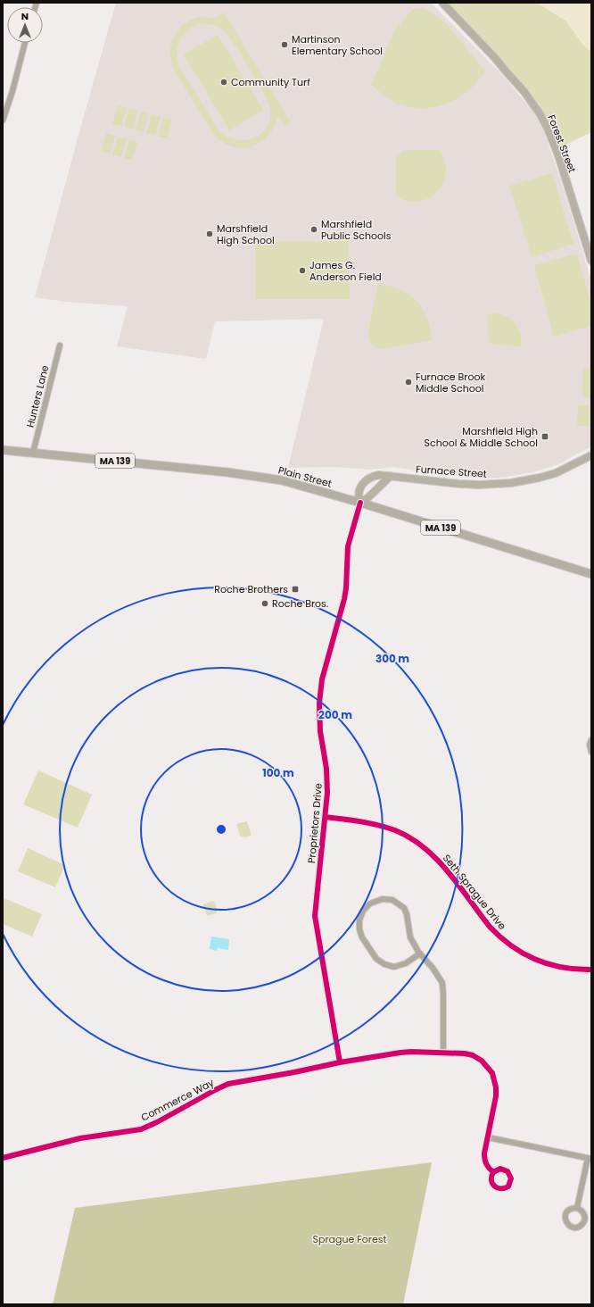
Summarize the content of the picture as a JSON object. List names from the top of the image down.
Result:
{
  "streets": {
    "main road": ["MA 139", "Plain Street"],
    "street": [
      "Forest Street",
      "Hunters Lane",
      "Furnace Street",
      "Proprietors Drive",
      "Seth Sprague Drive",
      "Commerce Way"
    ]
  },
  "crossings": [
    ["Hunters Lane", "Plain Street"],
    ["Furnace Street", "Plain Street"],
    ["Furnace Street", "Proprietors Drive"],
    ["Plain Street", "Proprietors Drive"],
    ["Proprietors Drive", "Seth Sprague Drive"],
    ["Proprietors Drive", "Commerce Way"]
  ],
  "parks": ["Sprague Forest"],
  "places": {
    "other": [
      "Martinson Elementary School",
      "Community Turf",
      "Marshfield Public Schools",
      "Marshfield High School",
      "James G. Anderson Field",
      "Furnace Brook Middle School",
      "Roche Bros."
    ],
    "transit": ["Marshfield High School & Middle School", "Roche Brothers"]
  },
  "north": "top",
  "rings": ["300 m", "200 m", "100 m"]
}
